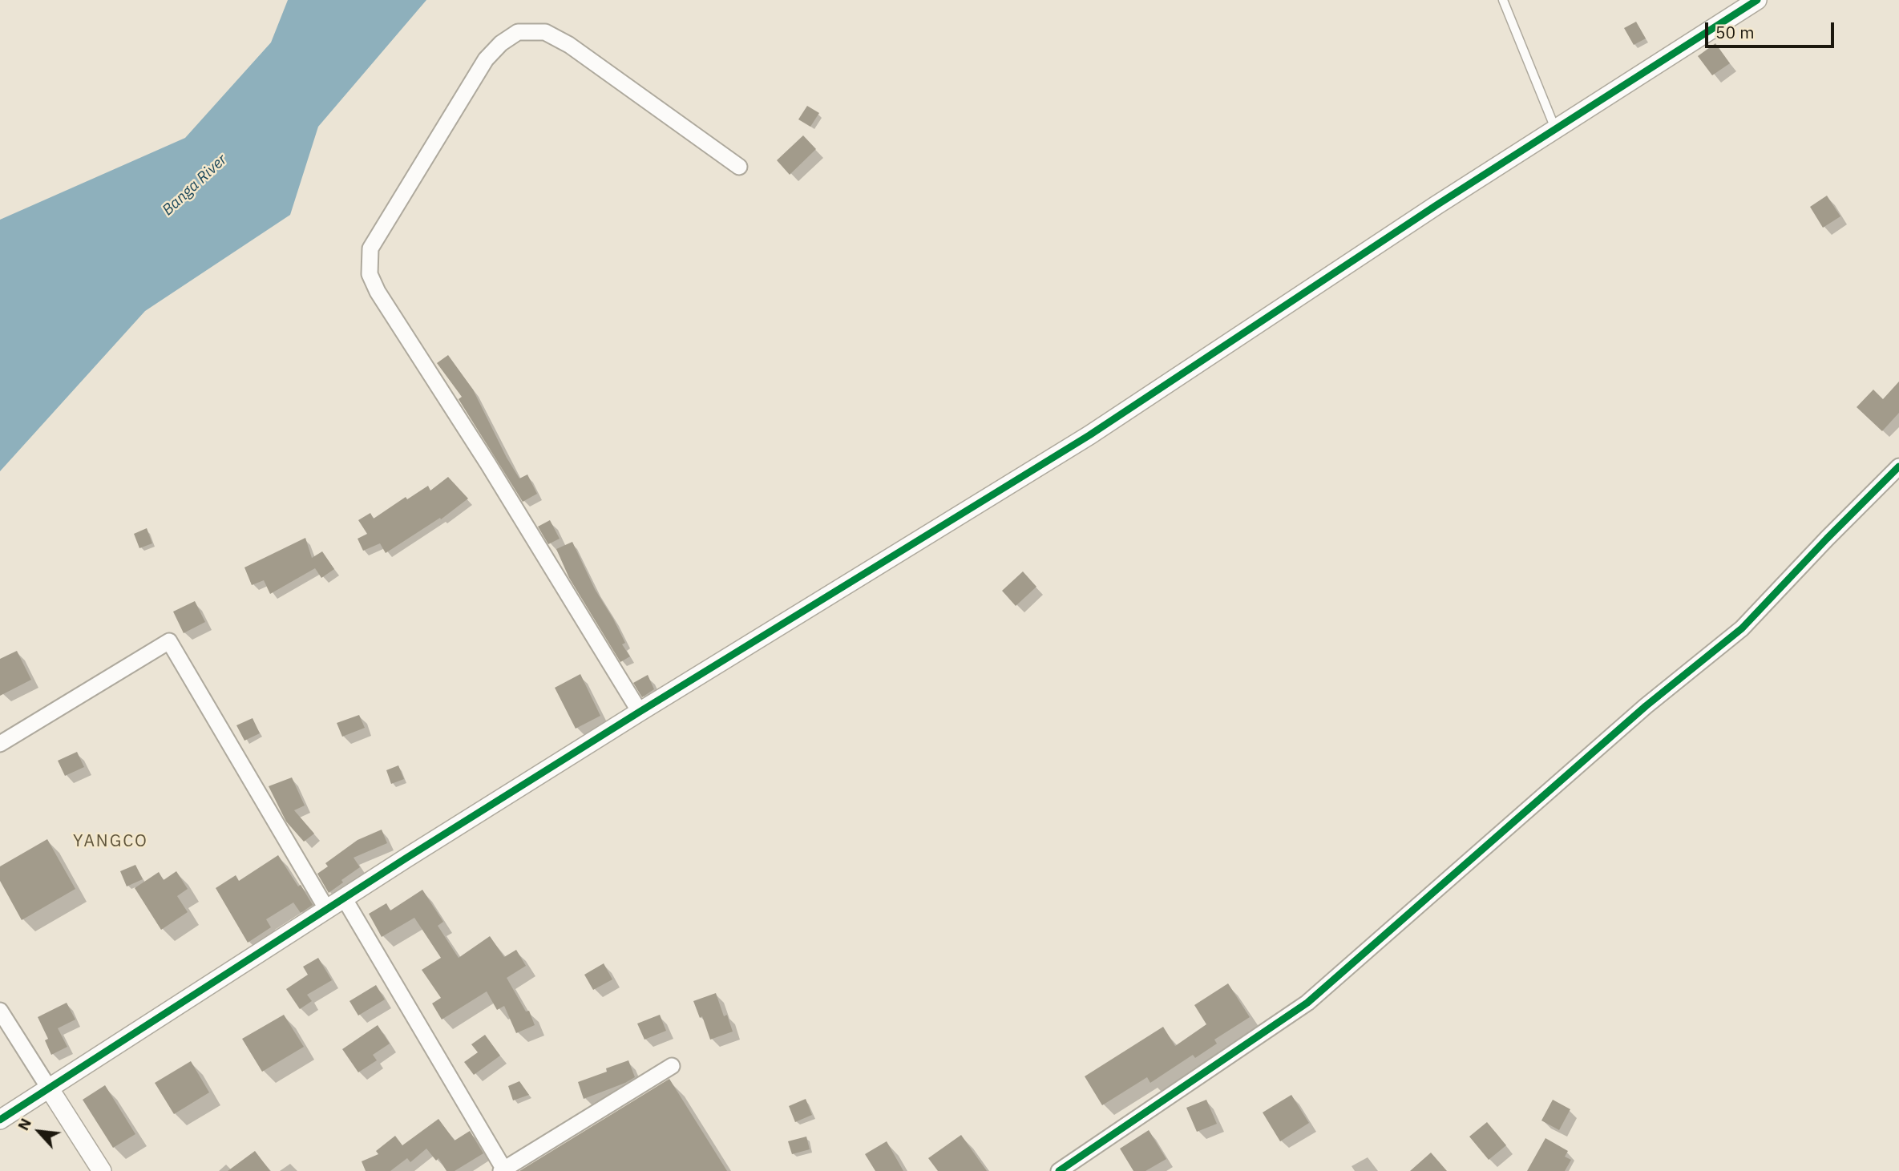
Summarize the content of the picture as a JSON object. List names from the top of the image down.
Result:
{
  "districts": ["YANGCO"],
  "water": ["Banga River"],
  "scale_bar": "50 m",
  "north": "top left"
}
